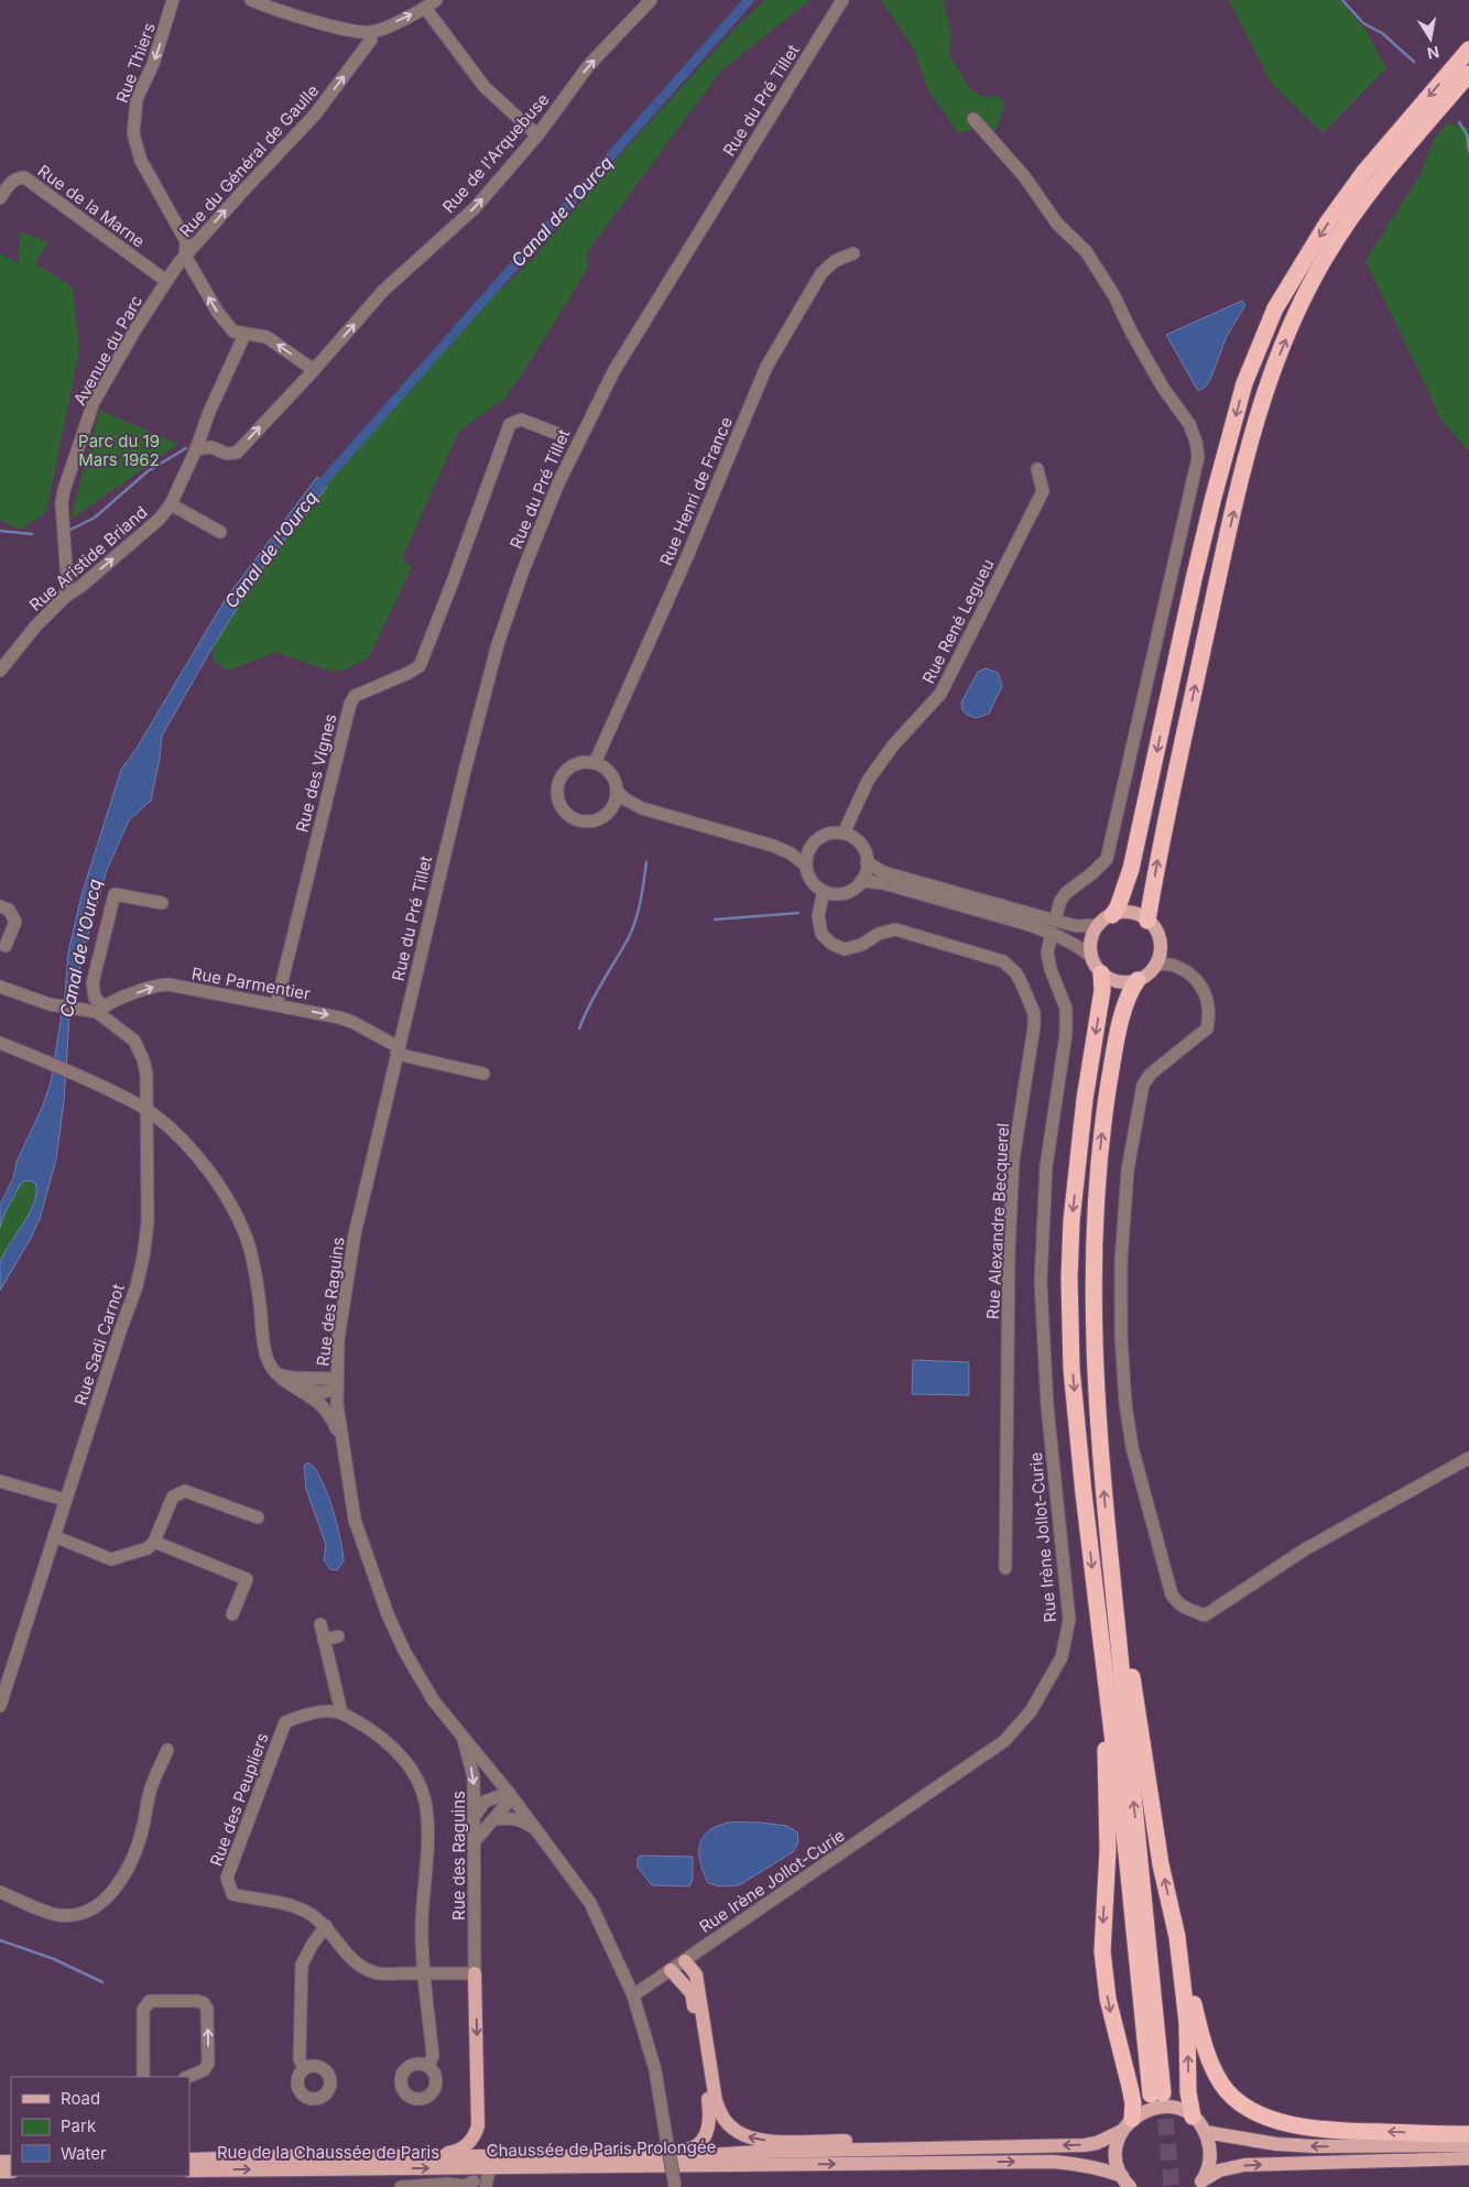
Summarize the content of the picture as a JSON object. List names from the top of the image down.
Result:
{
  "streets": {
    "main road": ["Chaussée de Paris Prolongée", "Rue de la Chaussée de Paris"],
    "street": [
      "Rue Thiers",
      "Rue du Pré Tillet",
      "Rue de l'Arquebuse",
      "Rue du Général de Gaulle",
      "Rue de la Marne",
      "Avenue du Parc",
      "Rue Henri de France",
      "Rue Aristide Briand",
      "Rue René Legueu",
      "Rue des Vignes",
      "Rue Parmentier",
      "Rue Alexandre Becquerel",
      "Rue des Raguins",
      "Rue Sadi Carnot",
      "Rue Irène Jollot-Curie",
      "Rue des Peupliers"
    ]
  },
  "crossings": [
    ["Rue Thiers", "Rue de l'Arquebuse"],
    ["Rue Thiers", "Rue du Général de Gaulle"],
    ["Rue Thiers", "Avenue du Parc"],
    ["Rue Thiers", "Rue Aristide Briand"],
    ["Rue du Pré Tillet", "Rue Parmentier"],
    ["Rue du Pré Tillet", "Rue des Raguins"],
    ["Rue de l'Arquebuse", "Rue Aristide Briand"],
    ["Rue du Général de Gaulle", "Avenue du Parc"],
    ["Rue de la Marne", "Avenue du Parc"],
    ["Avenue du Parc", "Rue Aristide Briand"],
    ["Rue René Legueu", "Rue Alexandre Becquerel"],
    ["Rue des Vignes", "Rue Parmentier"],
    ["Rue Parmentier", "Rue des Raguins"],
    ["Rue Parmentier", "Rue Sadi Carnot"],
    ["Rue des Raguins", "Rue Irène Jollot-Curie"],
    ["Rue des Raguins", "Rue des Peupliers"],
    ["Chaussée de Paris Prolongée", "Rue de la Chaussée de Paris"]
  ],
  "one_way": ["Rue de l'Arquebuse", "Rue du Général de Gaulle", "Rue Parmentier"],
  "water": ["Canal de l'Ourcq"],
  "parks": ["Parc du 19 Mars 1962"],
  "legend": ["Road", "Park", "Water"],
  "north": "bottom"
}
